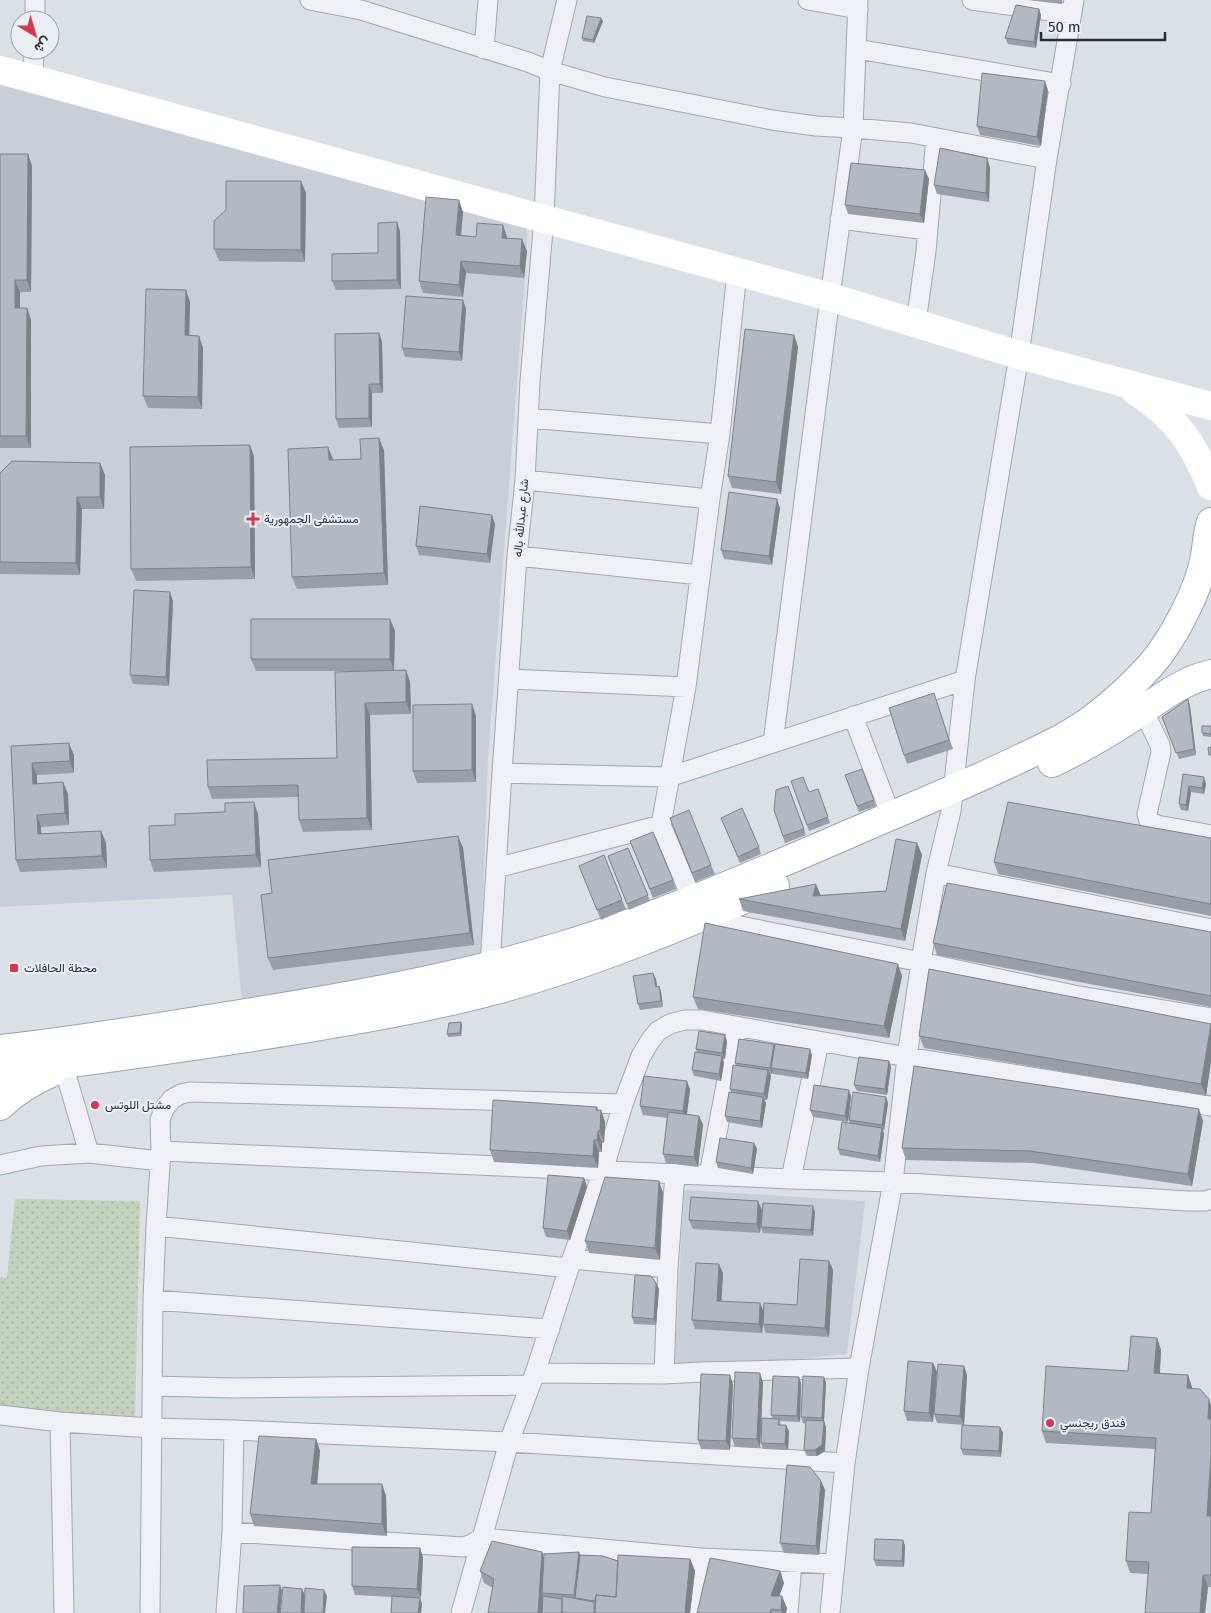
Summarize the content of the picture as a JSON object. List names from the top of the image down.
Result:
{
  "streets": {
    "street": ["شارع عبدالله باله"]
  },
  "places": {
    "health": ["مستشفى الجمهورية"],
    "transit": ["محطة الحافلات"],
    "other": ["مشتل اللوتس", "فندق ريجنسي"]
  },
  "scale_bar": "50 m",
  "north": "bottom right"
}
